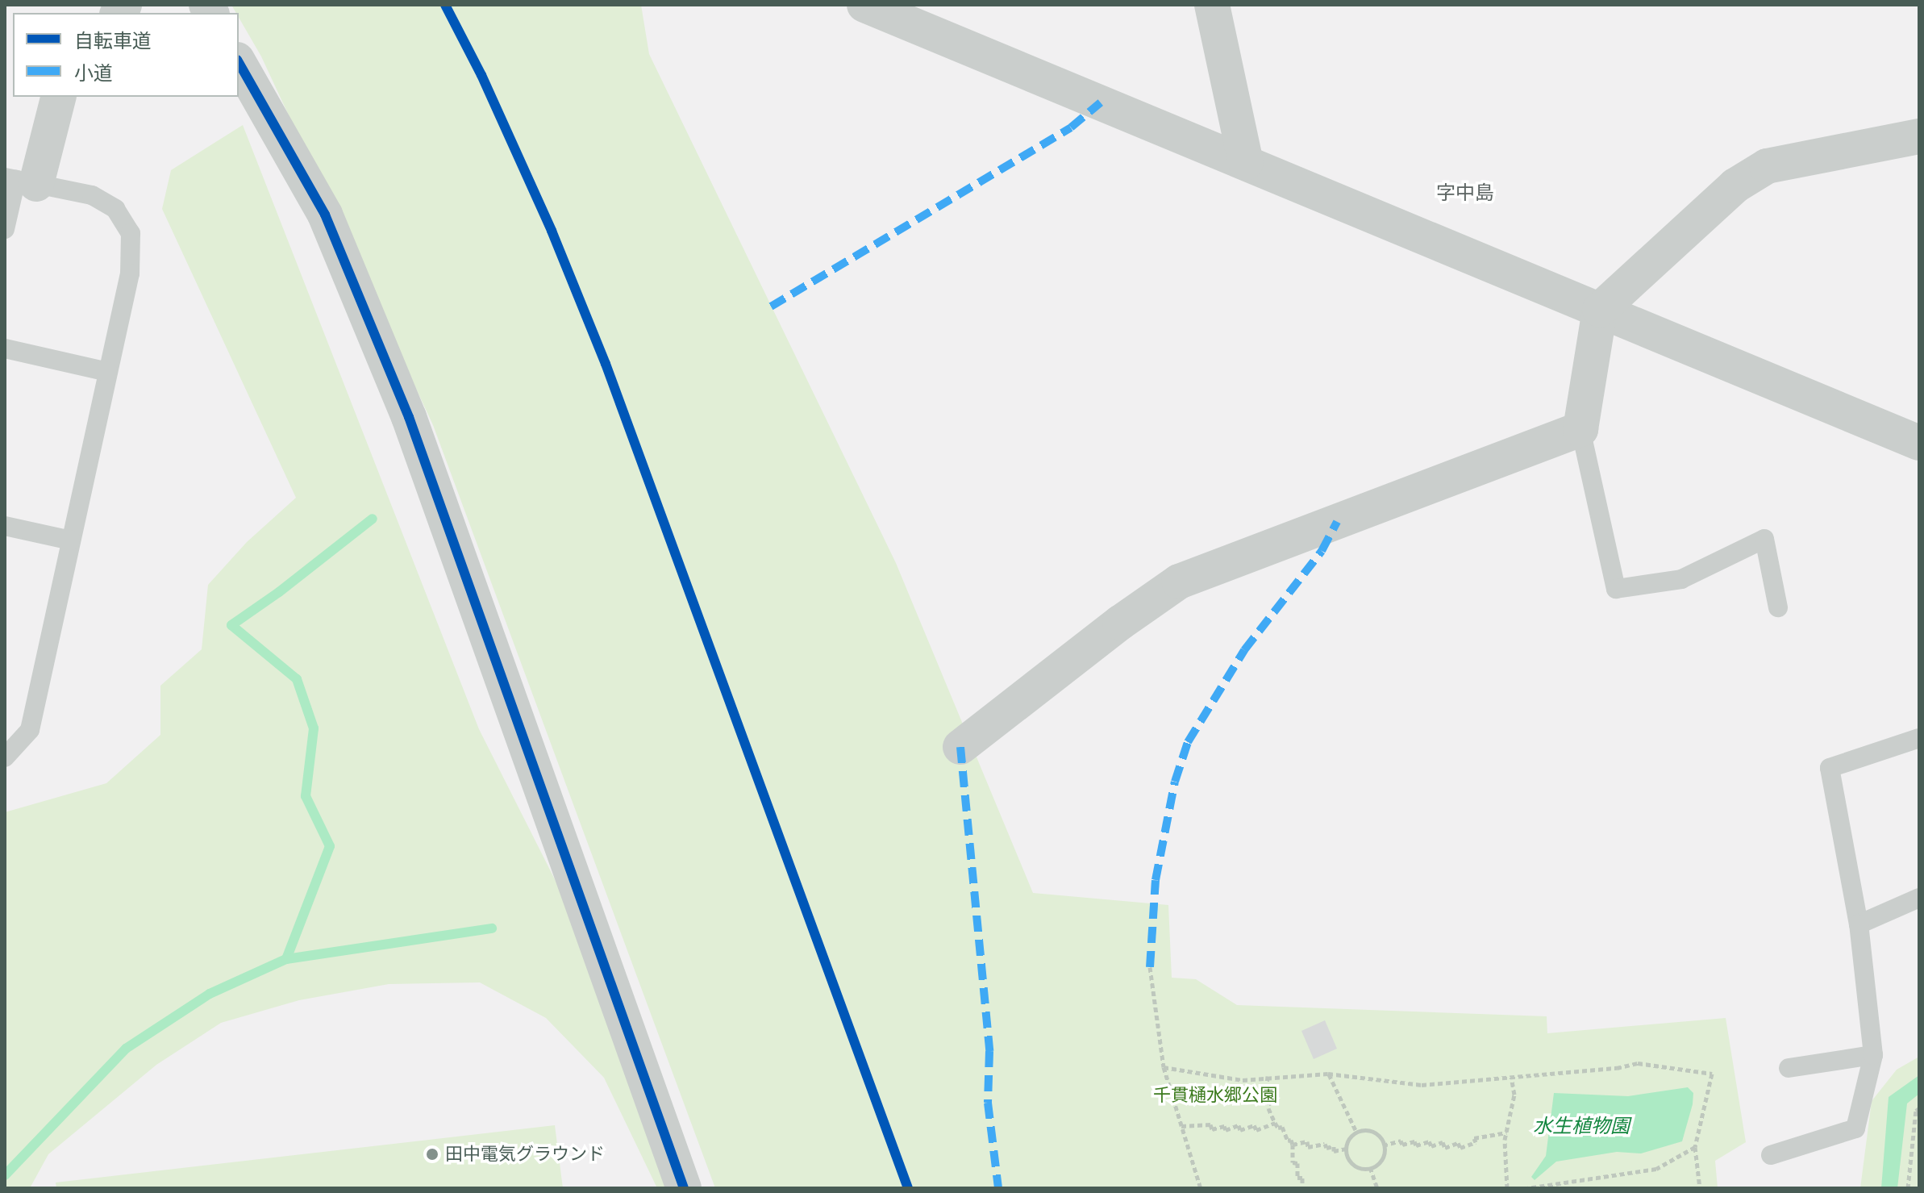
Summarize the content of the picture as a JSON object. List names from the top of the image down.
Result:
{
  "districts": ["字中島"],
  "water": ["水生植物園"],
  "parks": ["千貫樋水郷公園"],
  "places": ["田中電気グラウンド"],
  "legend": ["自転車道", "小道"]
}
